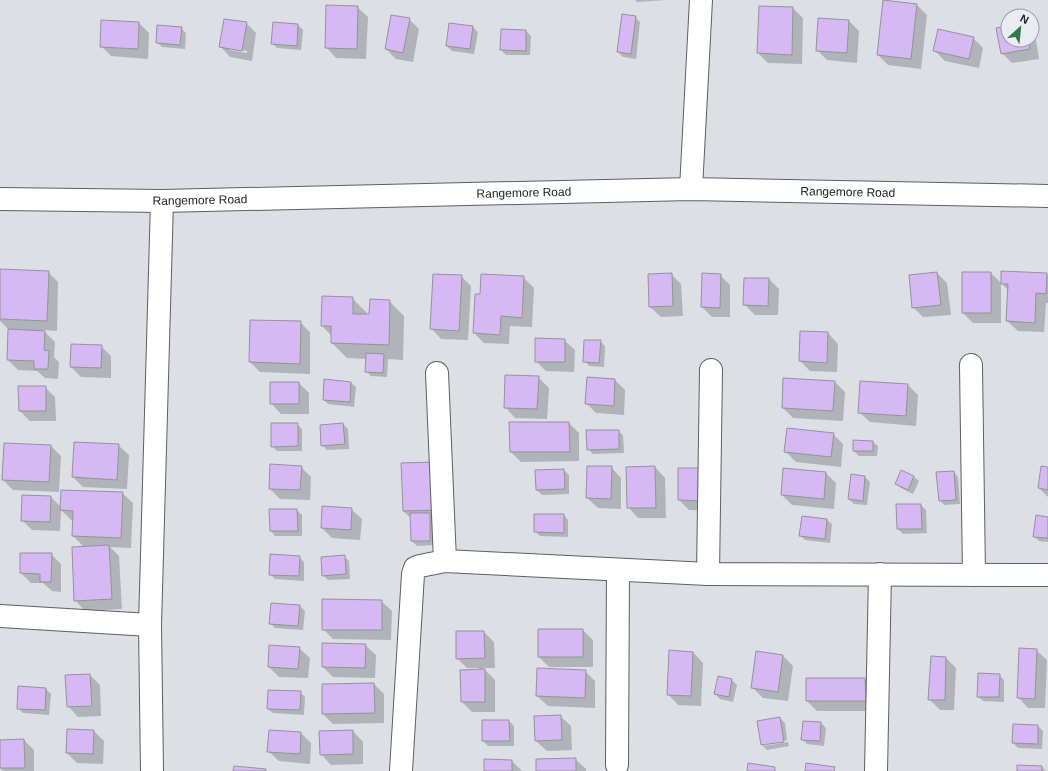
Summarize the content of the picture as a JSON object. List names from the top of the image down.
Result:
{
  "streets": {
    "street": ["Rangemore Road"]
  },
  "north": "top right"
}
